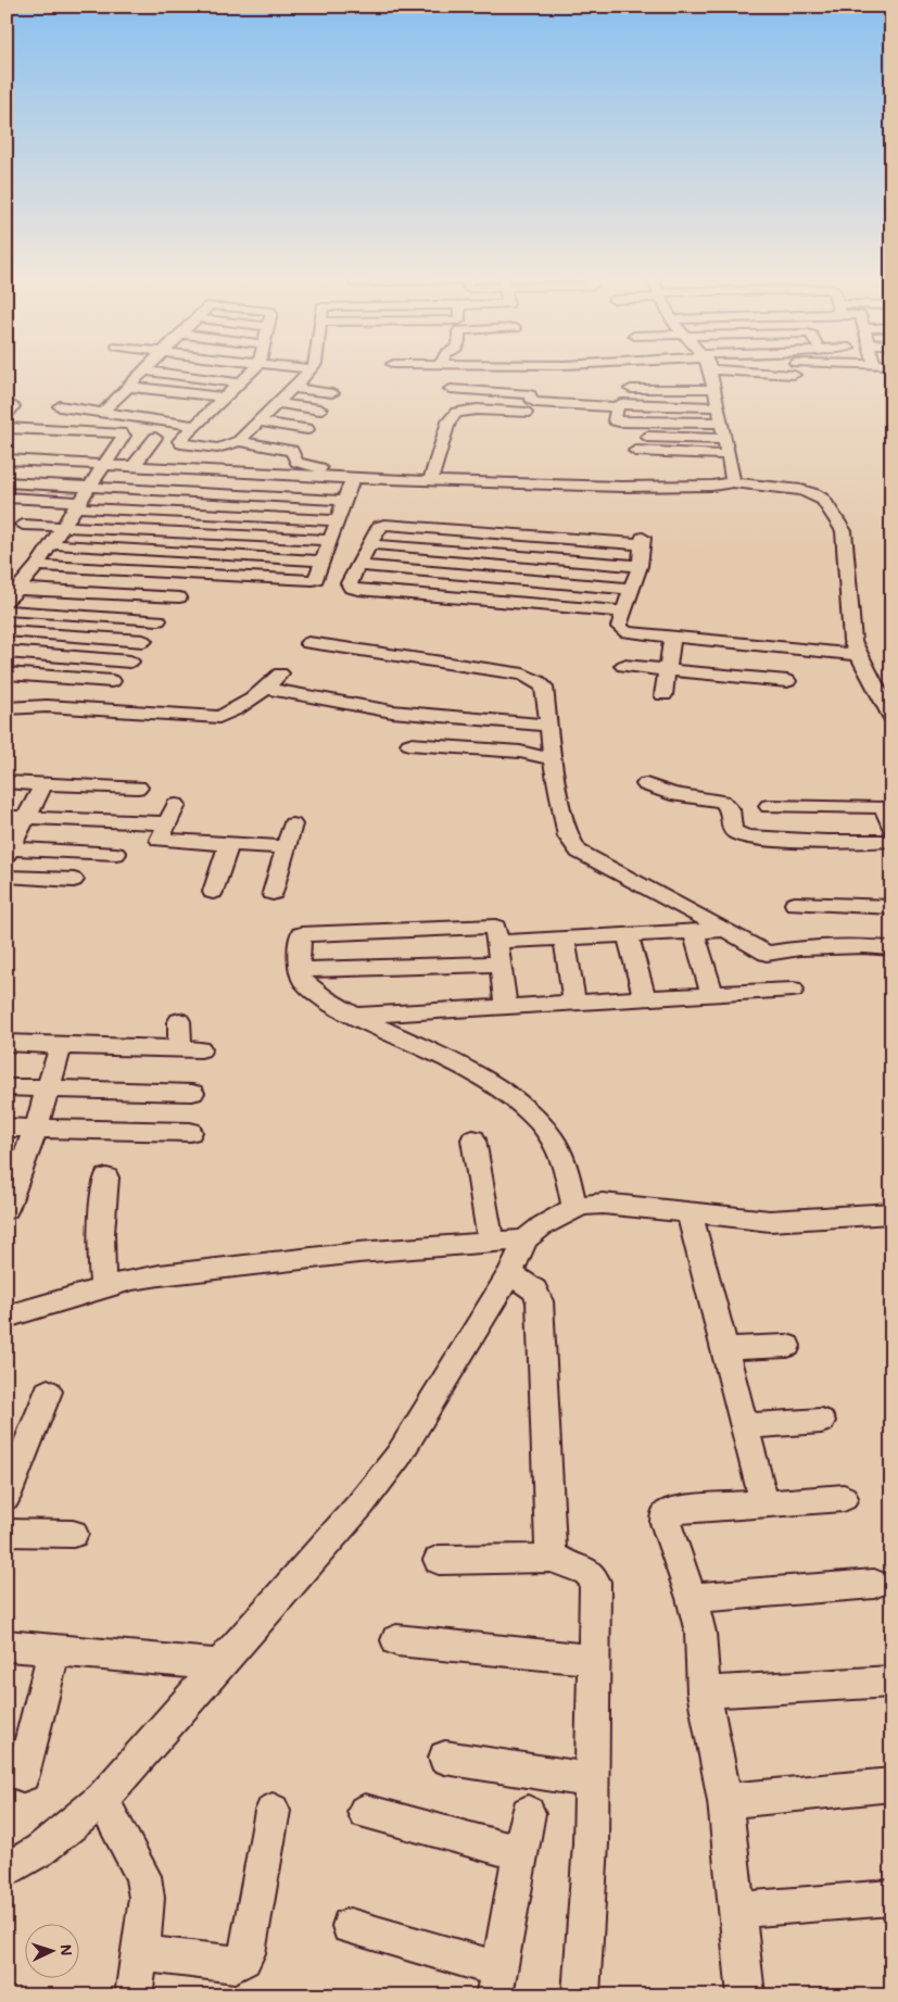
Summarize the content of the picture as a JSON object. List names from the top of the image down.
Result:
{
  "north": "right"
}
